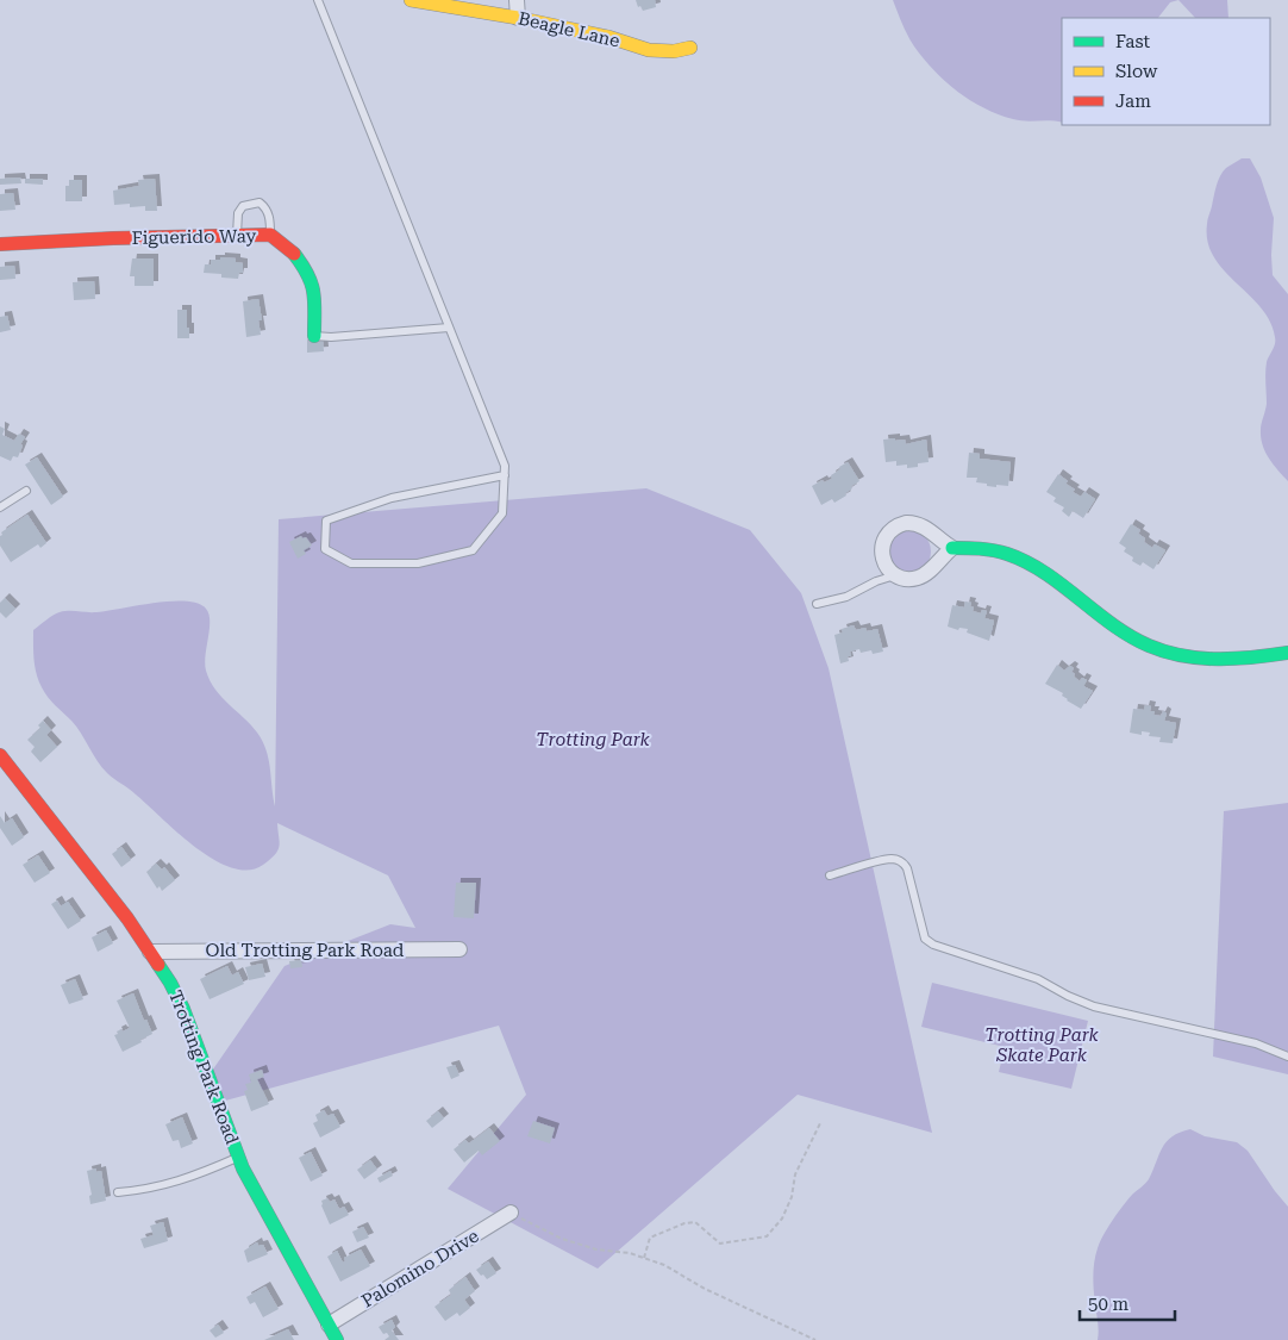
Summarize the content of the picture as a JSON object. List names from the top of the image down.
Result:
{
  "streets": {
    "street": [
      "Beagle Lane",
      "Figuerido Way",
      "Old Trotting Park Road",
      "Trotting Park Road",
      "Palomino Drive"
    ]
  },
  "crossings": [
    ["Old Trotting Park Road", "Trotting Park Road"],
    ["Trotting Park Road", "Palomino Drive"]
  ],
  "parks": ["Trotting Park", "Trotting Park Skate Park"],
  "legend": ["Fast", "Slow", "Jam"],
  "scale_bar": "50 m"
}
